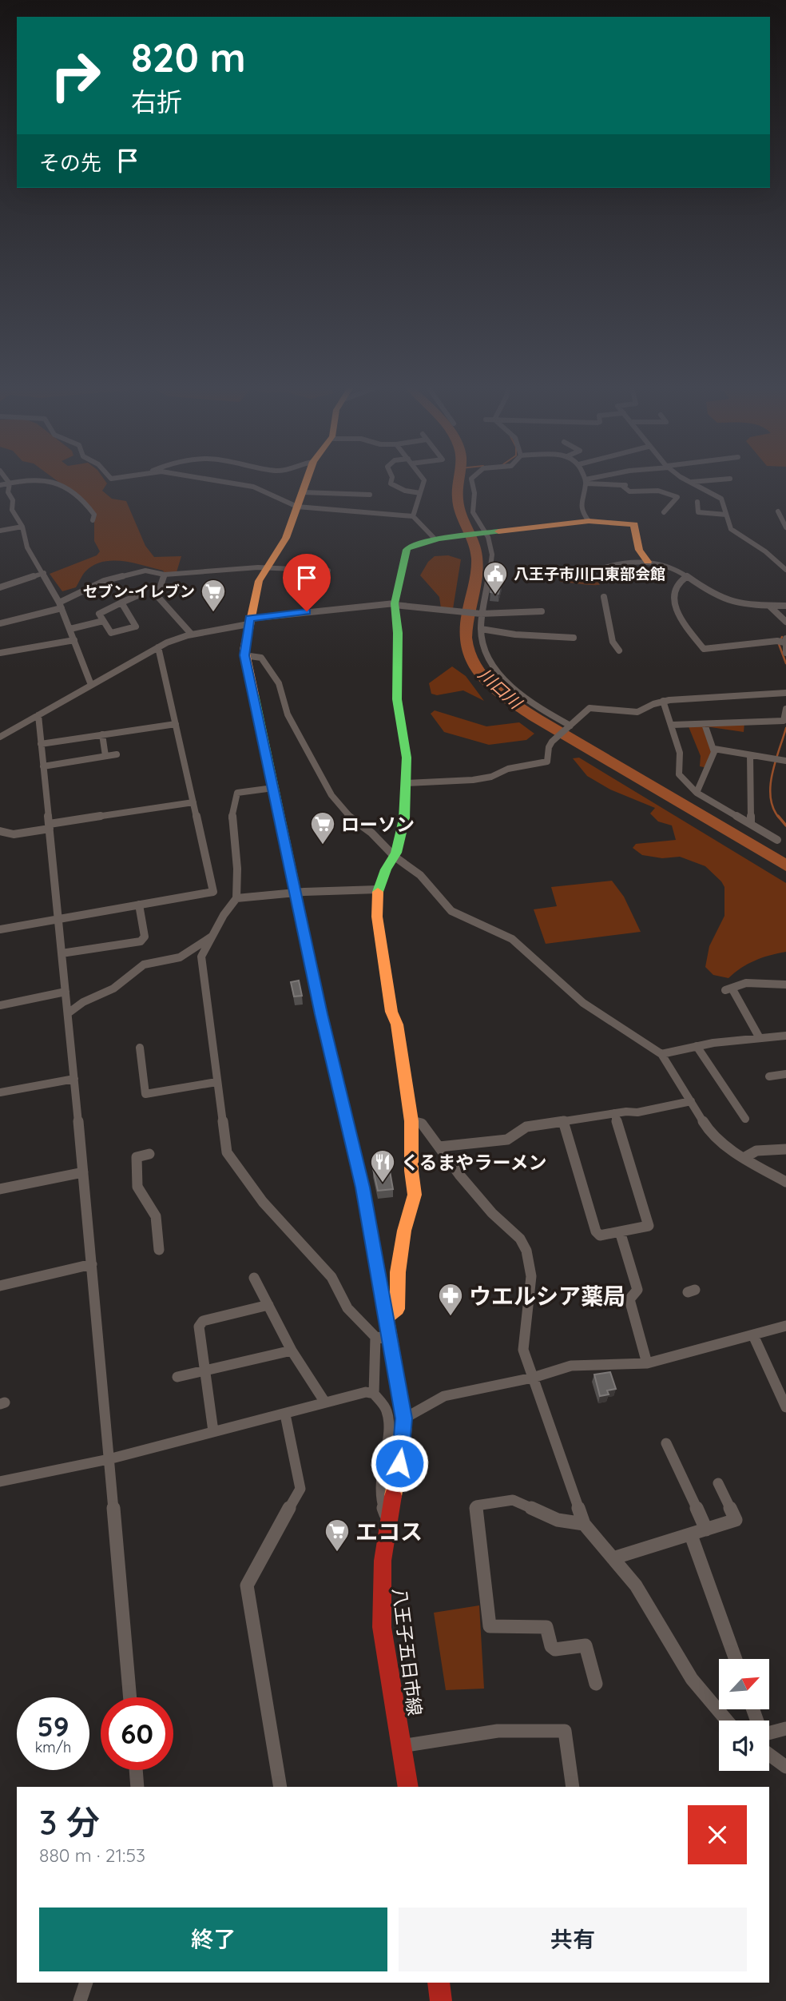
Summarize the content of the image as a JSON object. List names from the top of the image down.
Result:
{
  "streets": {
    "main road": ["八王子五日市線"]
  },
  "water": ["川口川"],
  "places": {
    "public building": ["八王子市川口東部会館"],
    "supermarket": ["セブン-イレブン", "ローソン", "エコス"],
    "restaurant": ["くるまやラーメン"],
    "pharmacy": ["ウエルシア薬局"]
  },
  "north": "top right",
  "page": {
    "turn": ["820 m", "右折"],
    "then": "その先",
    "speed": "59 km/h",
    "limit": "60",
    "heading": ["3 分", "880 m · 21:53"],
    "buttons": ["終了", "共有"]
  }
}
